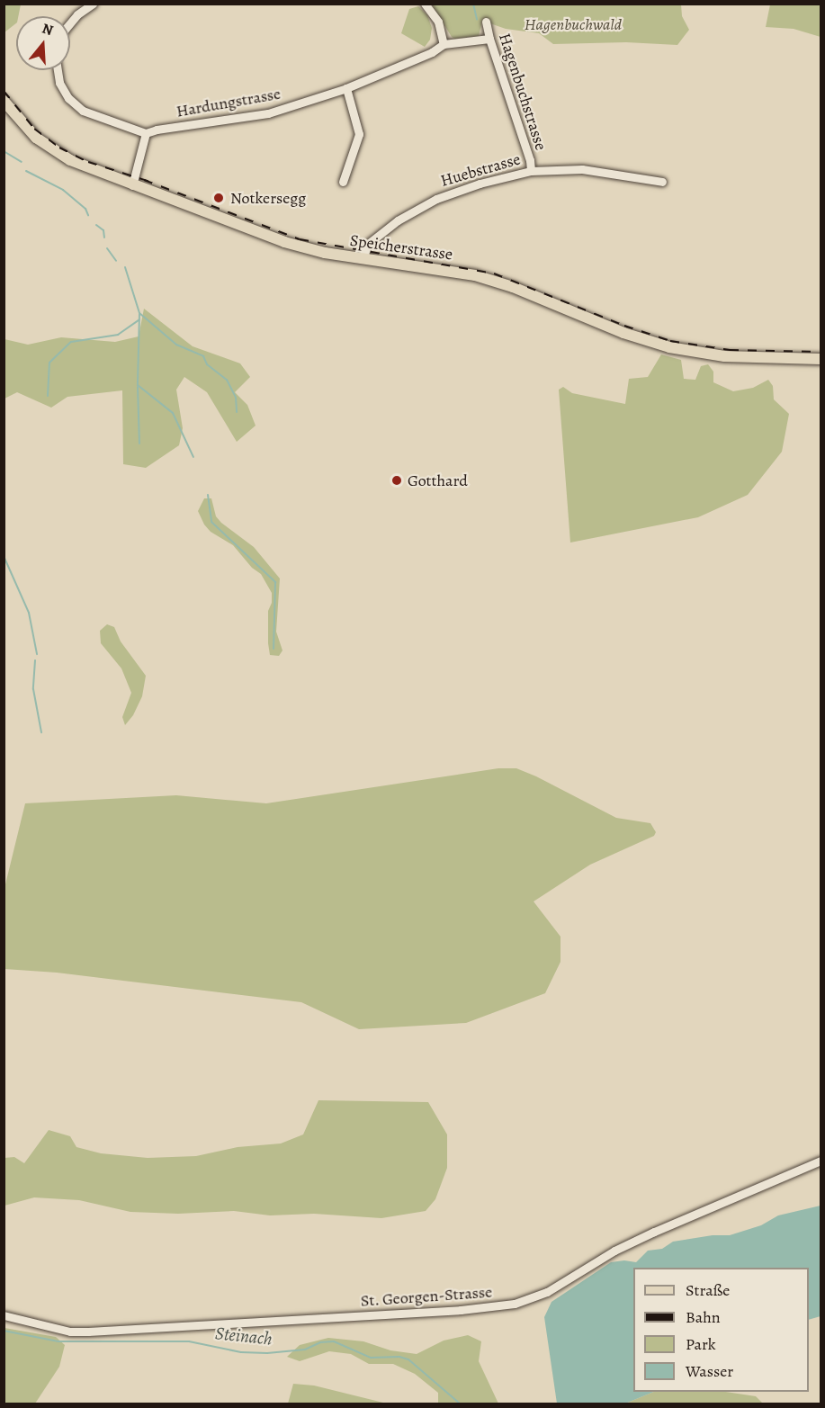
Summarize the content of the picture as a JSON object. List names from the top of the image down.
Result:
{
  "streets": {
    "main road": ["Speicherstrasse"],
    "street": [
      "Hagenbuchstrasse",
      "Hardungstrasse",
      "Huebstrasse",
      "St. Georgen-Strasse"
    ]
  },
  "crossings": [
    ["Hagenbuchstrasse", "Hardungstrasse"],
    ["Hagenbuchstrasse", "Huebstrasse"],
    ["Huebstrasse", "Speicherstrasse"]
  ],
  "water": ["Steinach"],
  "parks": ["Hagenbuchwald"],
  "places": ["Notkersegg", "Gotthard"],
  "legend": [
    "Straße",
    "Bahn",
    "Park",
    "Wasser"
  ],
  "north": "top"
}
